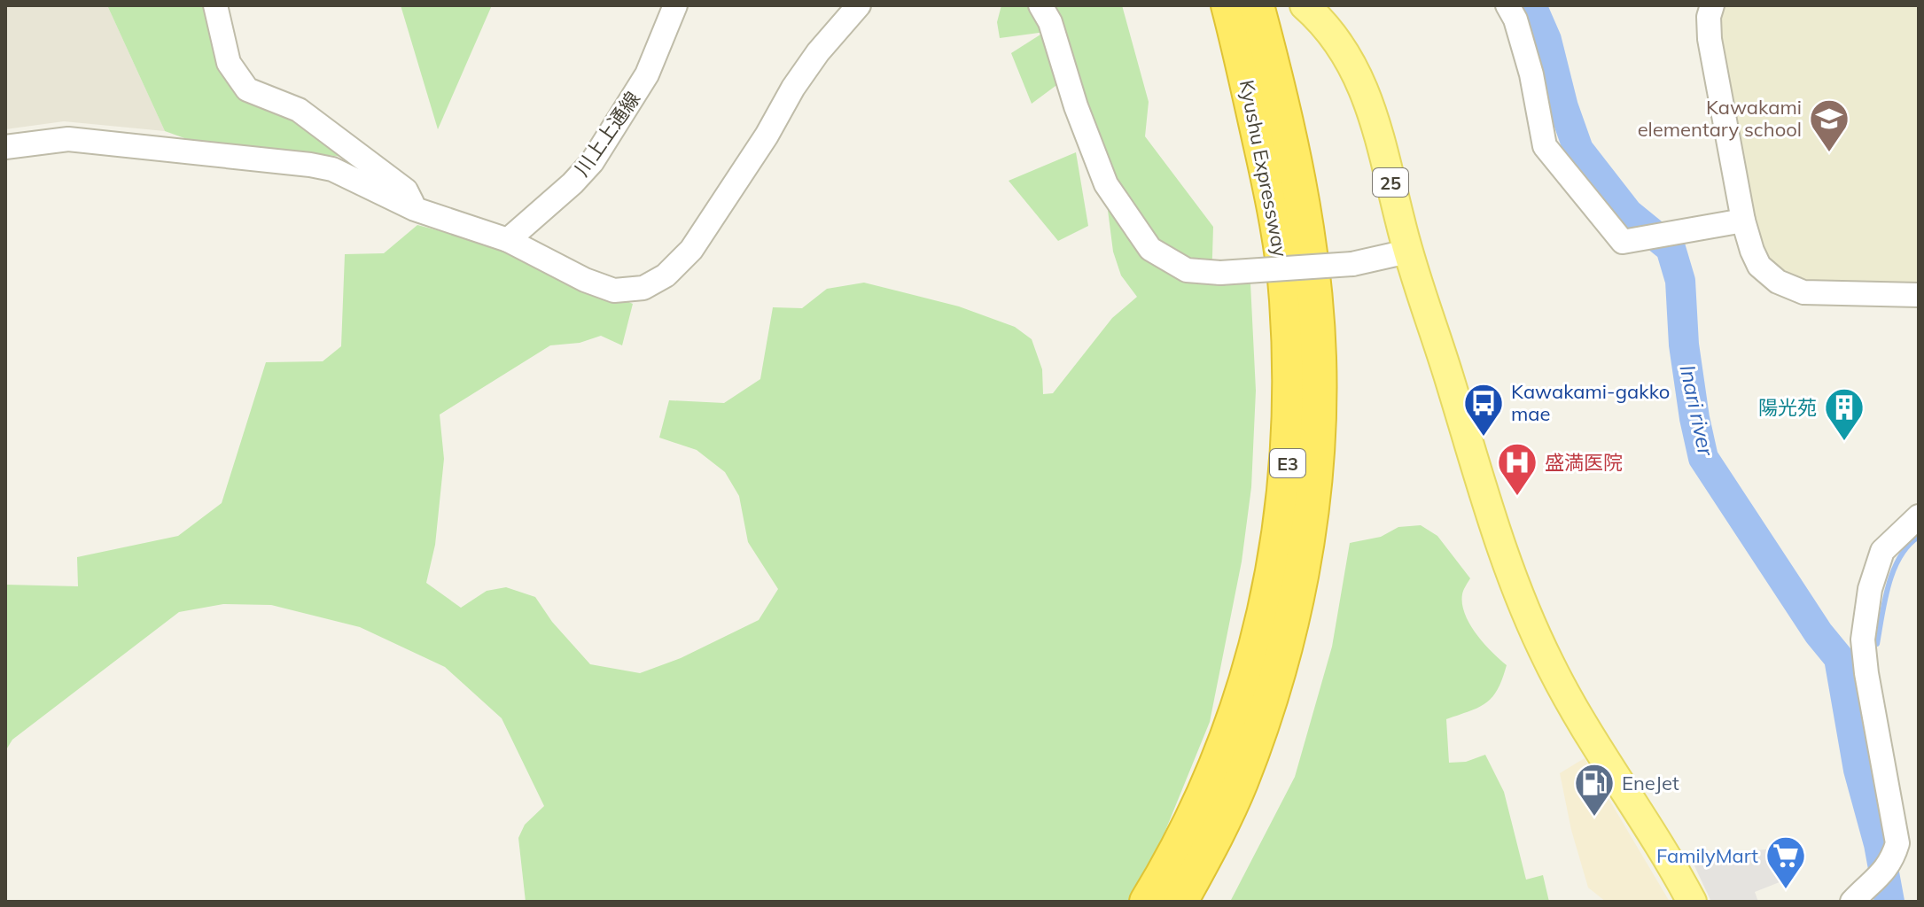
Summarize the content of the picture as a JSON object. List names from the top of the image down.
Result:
{
  "streets": {
    "highway": ["Kyushu Expressway", "E3"],
    "main road": ["25"],
    "street": ["川上上通線"]
  },
  "water": ["Inari river"],
  "places": {
    "school or university": ["Kawakami elementary school"],
    "bus stop": ["Kawakami-gakko mae"],
    "building": ["陽光苑"],
    "hospital": ["盛満医院"],
    "fuel station": ["EneJet"],
    "supermarket": ["FamilyMart"]
  }
}
